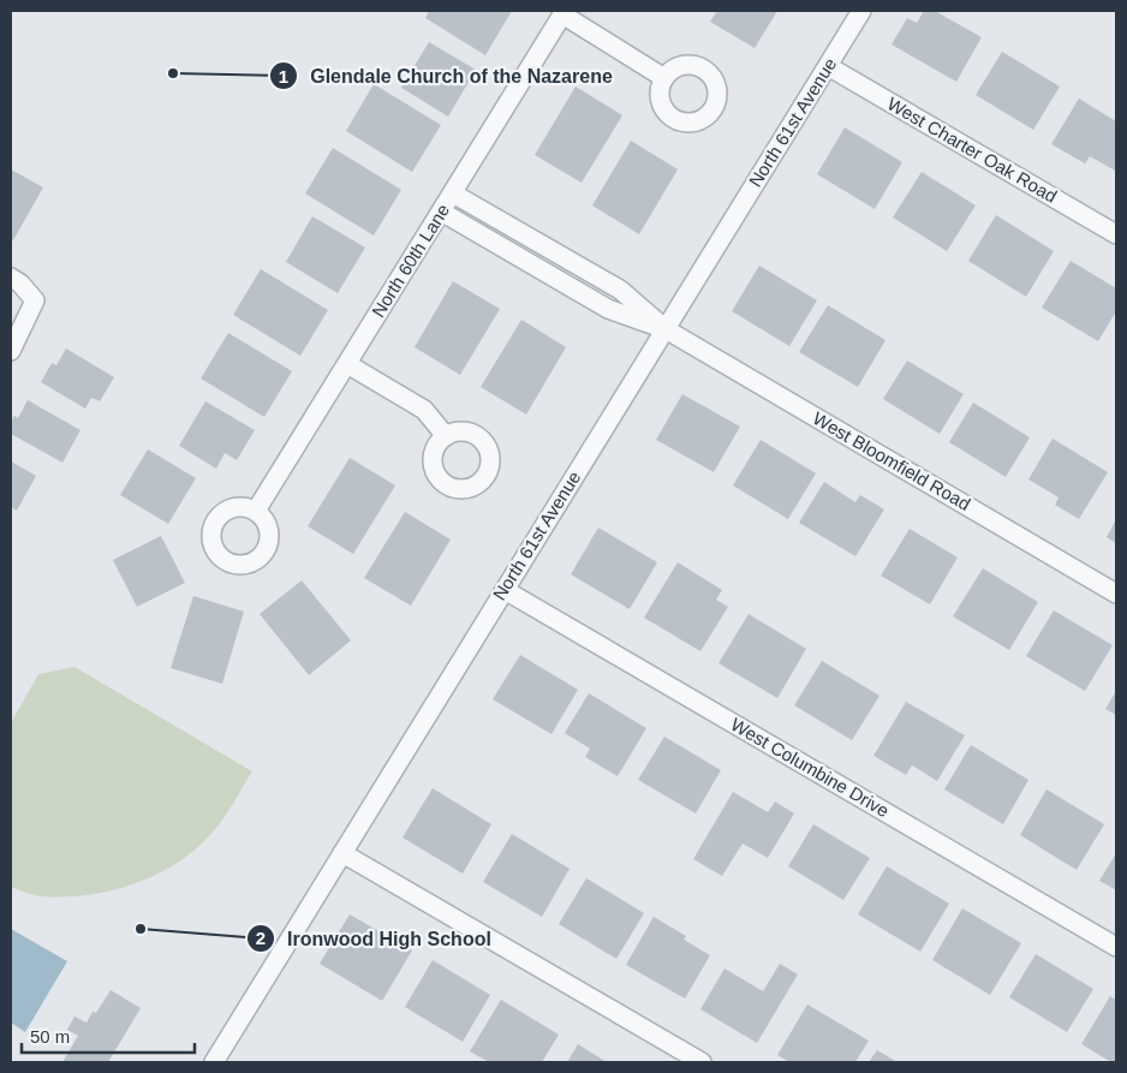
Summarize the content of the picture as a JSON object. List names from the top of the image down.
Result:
{
  "streets": {
    "street": [
      "North 61st Avenue",
      "West Charter Oak Road",
      "North 60th Lane",
      "West Bloomfield Road",
      "West Columbine Drive"
    ]
  },
  "crossings": [
    ["North 61st Avenue", "West Charter Oak Road"],
    ["North 61st Avenue", "West Bloomfield Road"],
    ["North 61st Avenue", "West Columbine Drive"],
    ["North 60th Lane", "West Bloomfield Road"]
  ],
  "places": ["Glendale Church of the Nazarene", "Ironwood High School"],
  "scale_bar": "50 m"
}
